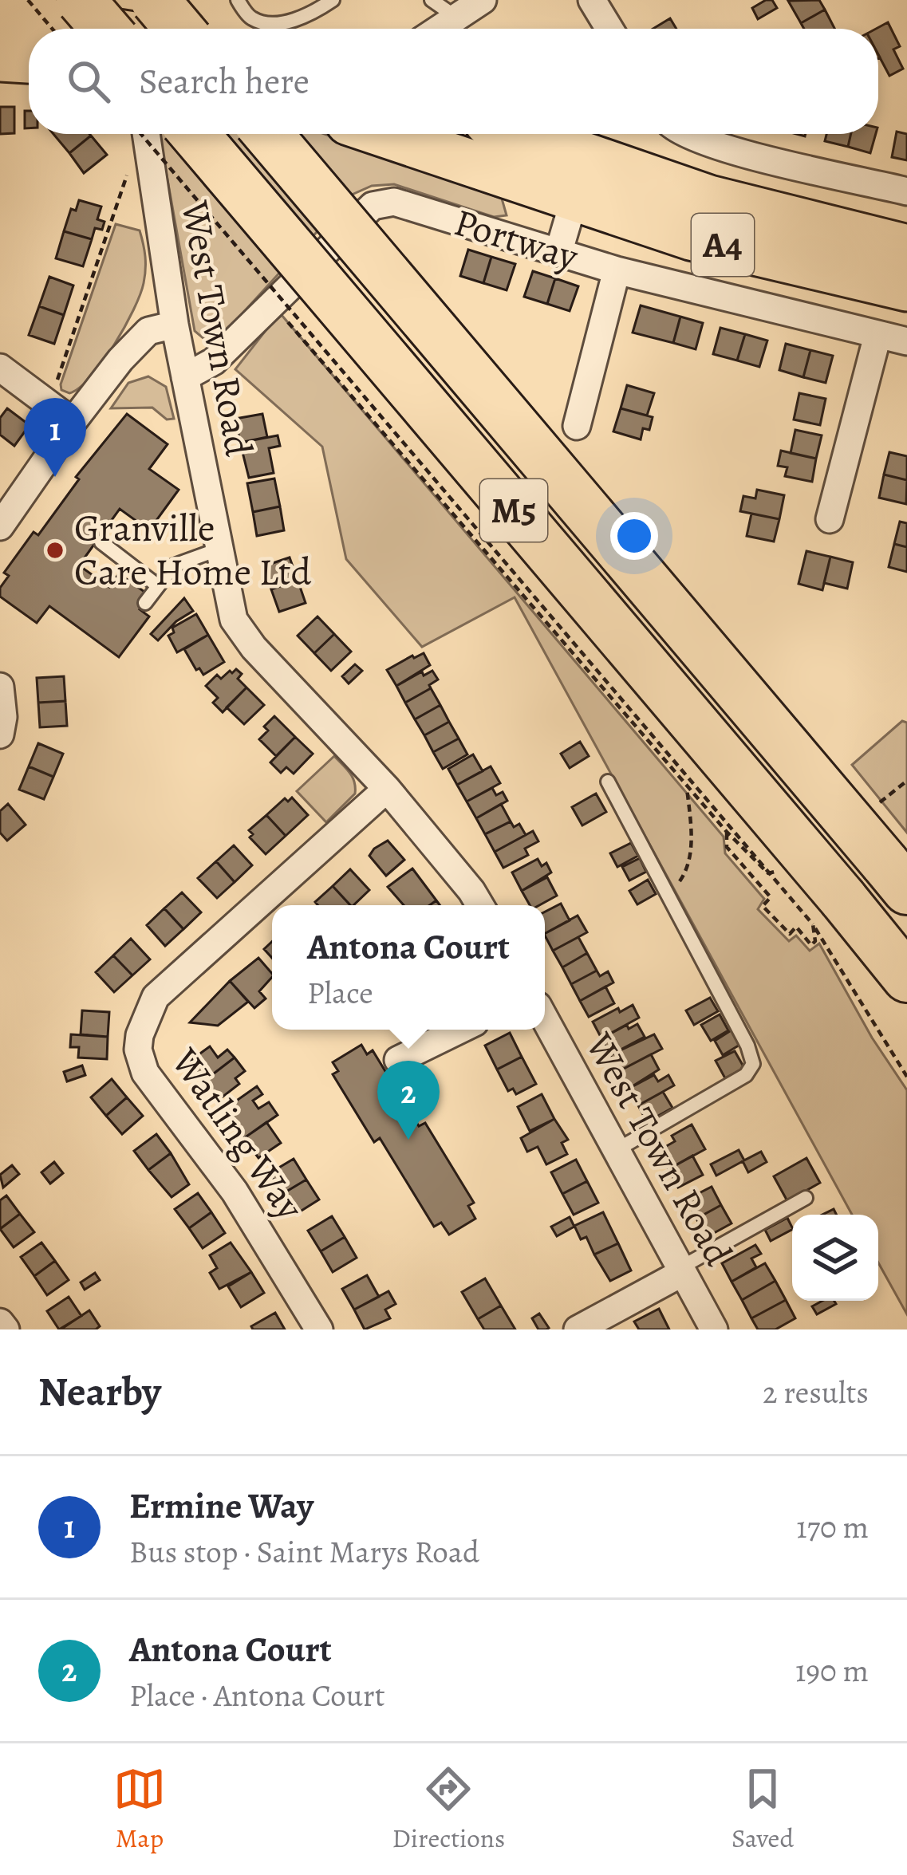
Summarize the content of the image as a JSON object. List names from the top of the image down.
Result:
{
  "streets": {
    "highway": ["Portway", "A4", "M5"],
    "street": ["West Town Road", "Watling Way"]
  },
  "crossings": [
    ["Portway", "West Town Road"],
    ["West Town Road", "Watling Way"]
  ],
  "places": ["Granville Care Home Ltd"],
  "page": {
    "search": "Search here",
    "pins": ["1", "2"],
    "popup": ["Antona Court", "Place"],
    "heading": ["Nearby", "2 results"],
    "list": [
      {
        "mark": "1",
        "name": "Ermine Way",
        "note": "Bus stop · Saint Marys Road",
        "value": "170 m"
      },
      {
        "mark": "2",
        "name": "Antona Court",
        "note": "Place · Antona Court",
        "value": "190 m"
      }
    ],
    "nav": ["Map", "Directions", "Saved"]
  }
}
